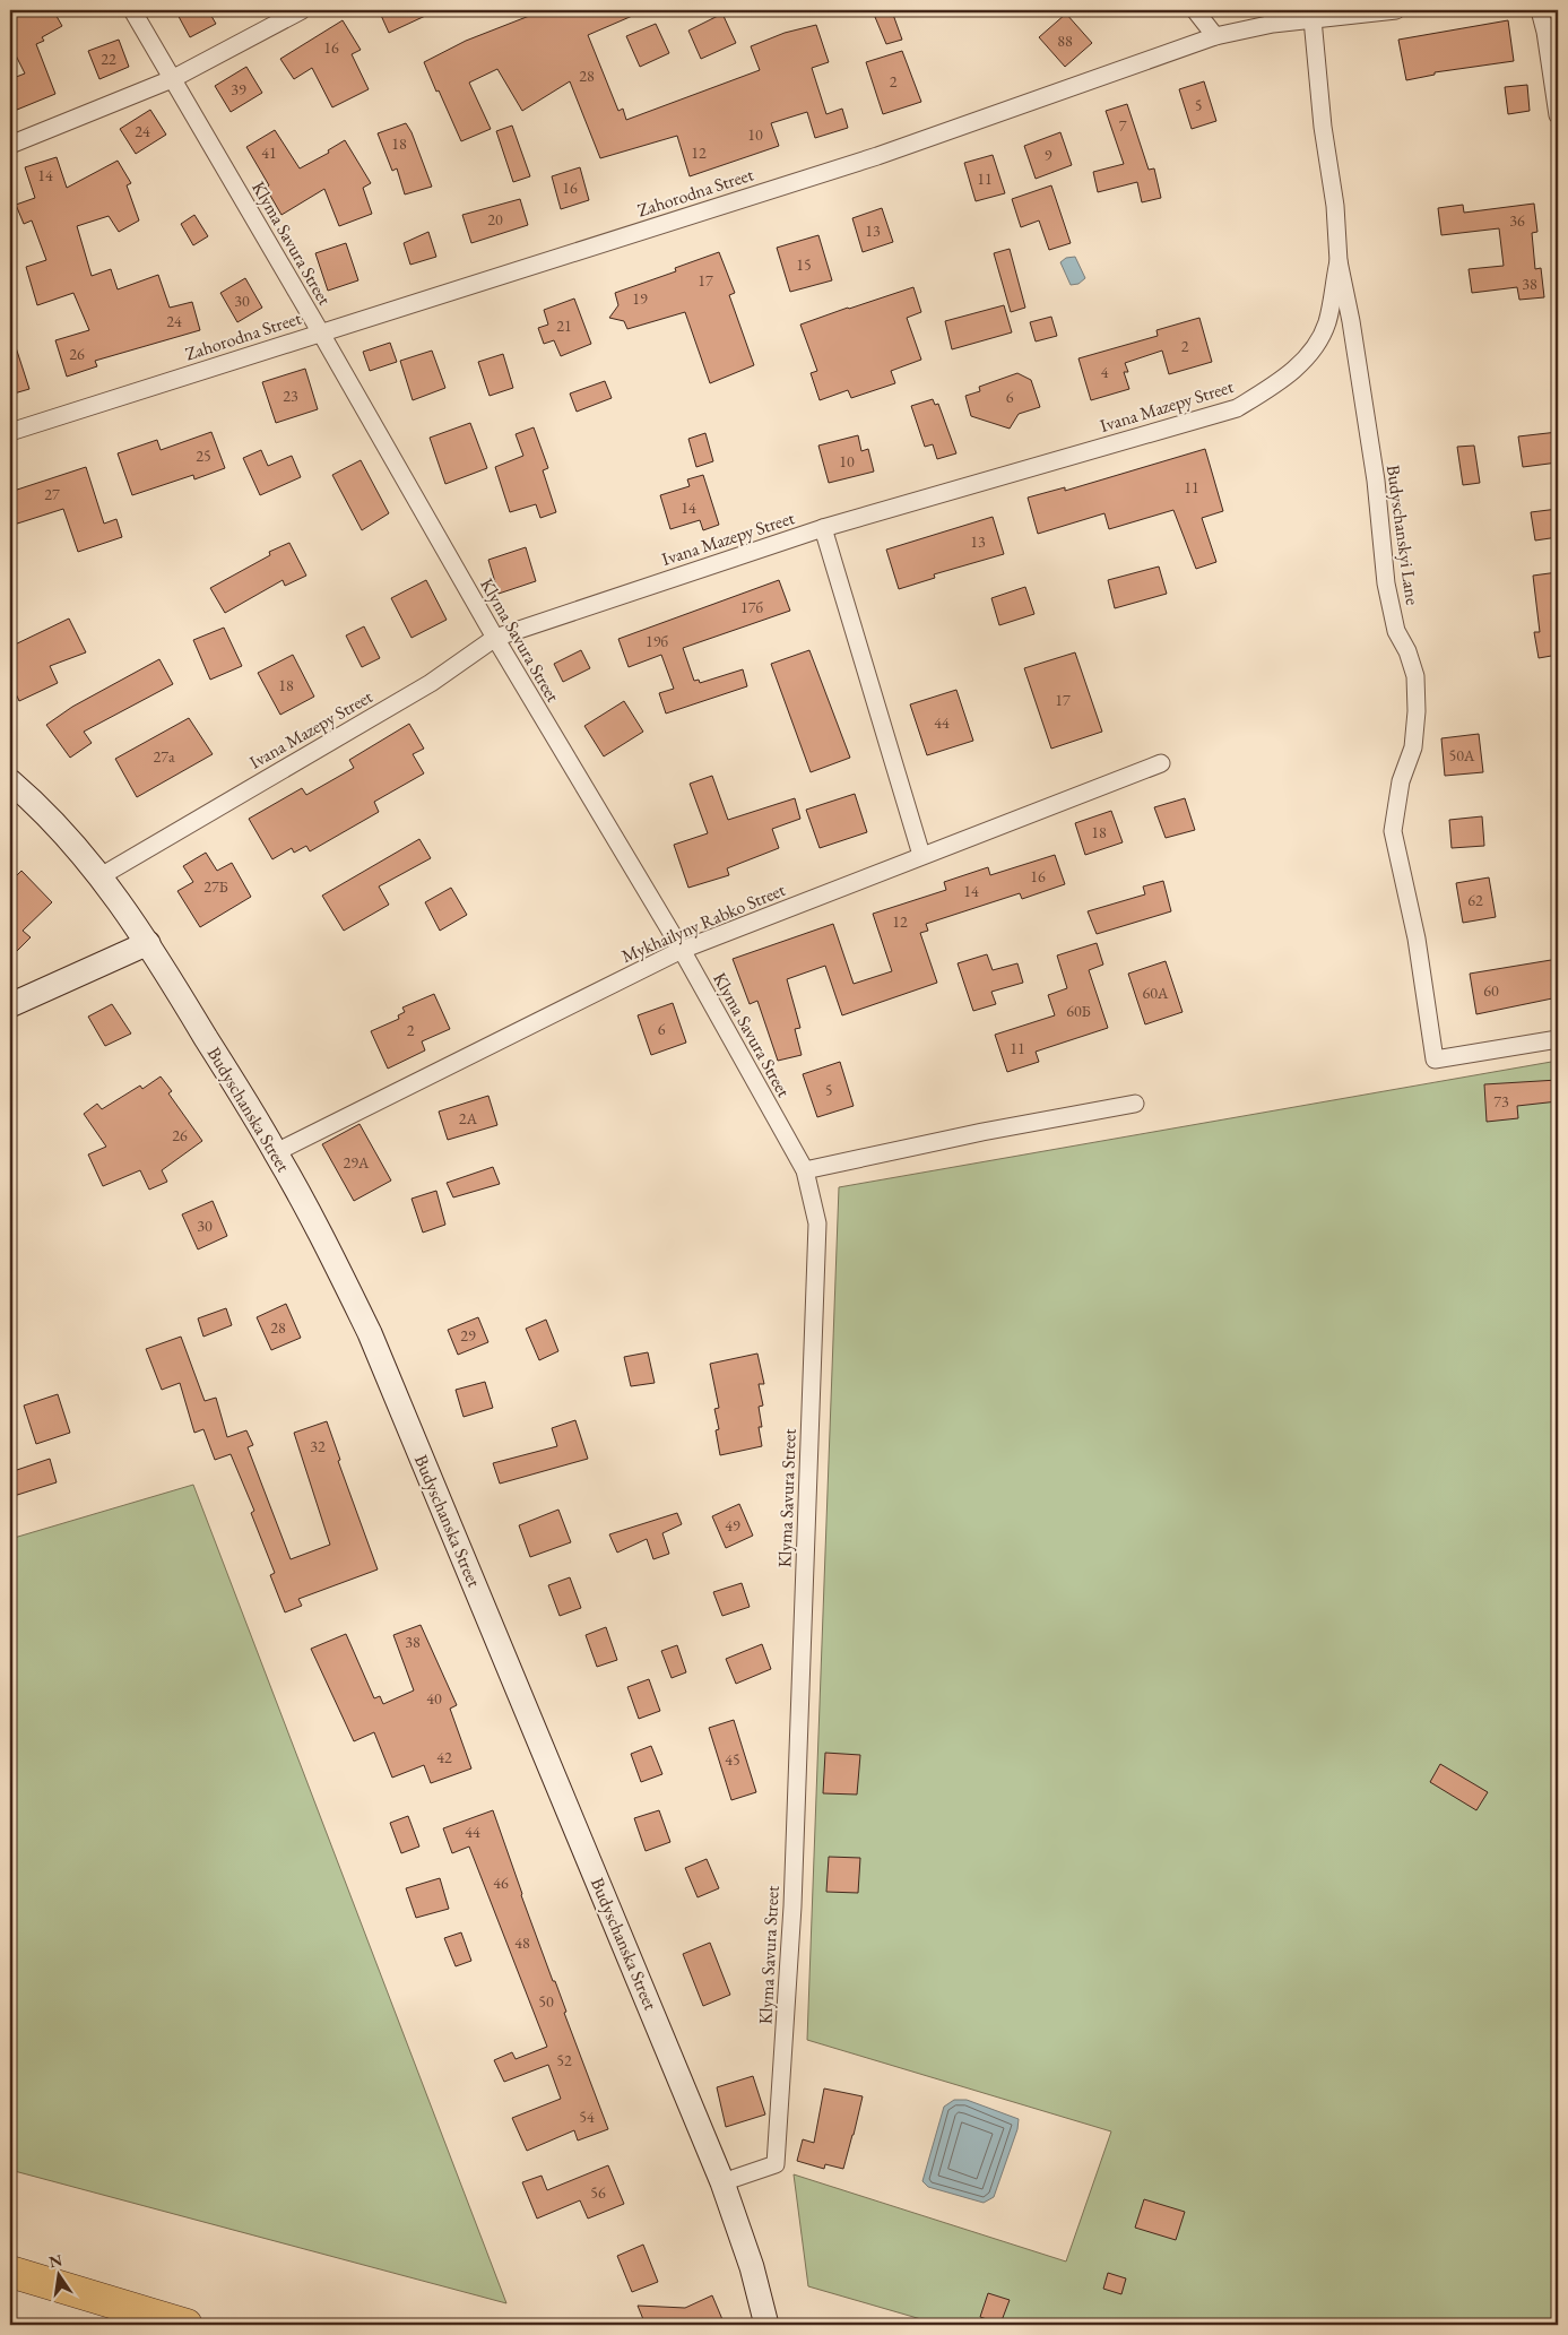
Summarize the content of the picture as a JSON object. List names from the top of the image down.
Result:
{
  "streets": {
    "street": [
      "Zahorodna Street",
      "Klyma Savura Street",
      "Ivana Mazepy Street",
      "Budyschanskyi Lane",
      "Mykhailyny Rabko Street",
      "Budyschanska Street"
    ]
  },
  "crossings": [
    ["Zahorodna Street", "Klyma Savura Street"],
    ["Zahorodna Street", "Budyschanskyi Lane"],
    ["Klyma Savura Street", "Ivana Mazepy Street"],
    ["Klyma Savura Street", "Mykhailyny Rabko Street"],
    ["Klyma Savura Street", "Budyschanska Street"],
    ["Ivana Mazepy Street", "Budyschanskyi Lane"],
    ["Ivana Mazepy Street", "Budyschanska Street"],
    ["Mykhailyny Rabko Street", "Budyschanska Street"]
  ],
  "house_numbers": [
    "88",
    "16",
    "22",
    "28",
    "2",
    "39",
    "5",
    "7",
    "24",
    "10",
    "18",
    "41",
    "12",
    "9",
    "14",
    "11",
    "16",
    "20",
    "36",
    "13",
    "15",
    "17",
    "38",
    "19",
    "30",
    "24",
    "21",
    "2",
    "26",
    "4",
    "23",
    "6",
    "25",
    "10",
    "11",
    "27",
    "14",
    "13",
    "17б",
    "19б",
    "18",
    "17",
    "44",
    "50А",
    "27а",
    "18",
    "16",
    "27Б",
    "14",
    "62",
    "12",
    "60",
    "60А",
    "60Б",
    "6",
    "2",
    "11",
    "5",
    "73",
    "2А",
    "26",
    "29А",
    "30",
    "28",
    "29",
    "32",
    "49",
    "38",
    "40",
    "42",
    "45",
    "44",
    "46",
    "48",
    "50",
    "52",
    "54",
    "56"
  ],
  "north": "top"
}
